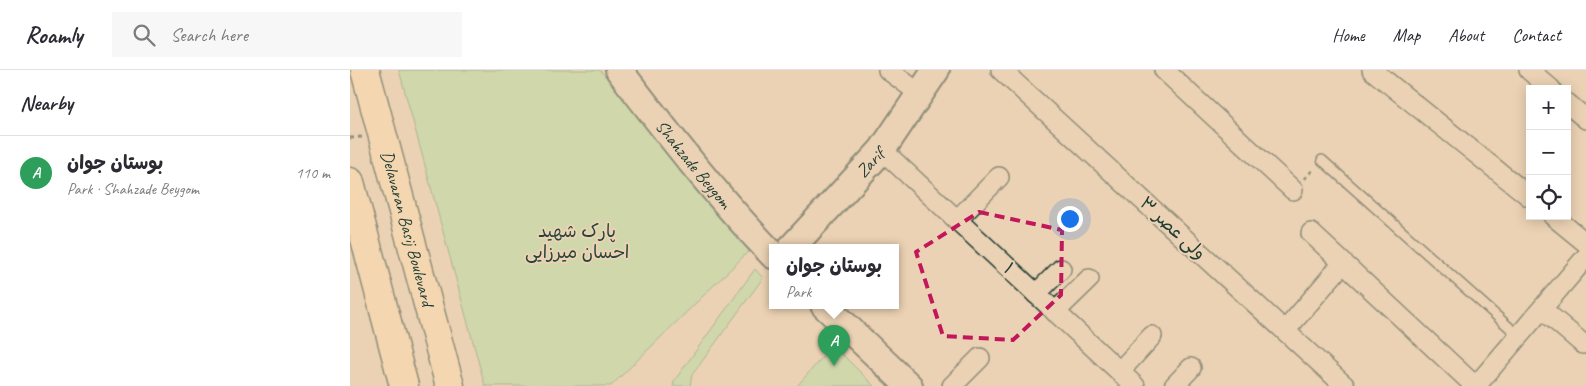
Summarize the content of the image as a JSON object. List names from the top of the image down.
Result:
{
  "streets": {
    "main road": ["Delavaran Basij Boulevard"],
    "street": [
      "Zarif",
      "Shahzade Beygom",
      "ولی عصر ۳",
      "۱"
    ]
  },
  "crossings": [
    ["Zarif", "۱"]
  ],
  "parks": ["پارک شهید احسان میرزایی"],
  "page": {
    "header": "Roamly",
    "search": "Search here",
    "nav": [
      "Home",
      "Map",
      "About",
      "Contact"
    ],
    "heading": "Nearby",
    "map_buttons": ["+", "−"],
    "list": [
      {
        "mark": "A",
        "name": "بوستان جوان",
        "note": "Park · Shahzade Beygom",
        "value": "110 m"
      }
    ],
    "popup": ["بوستان جوان", "Park"],
    "pins": "A"
  }
}
